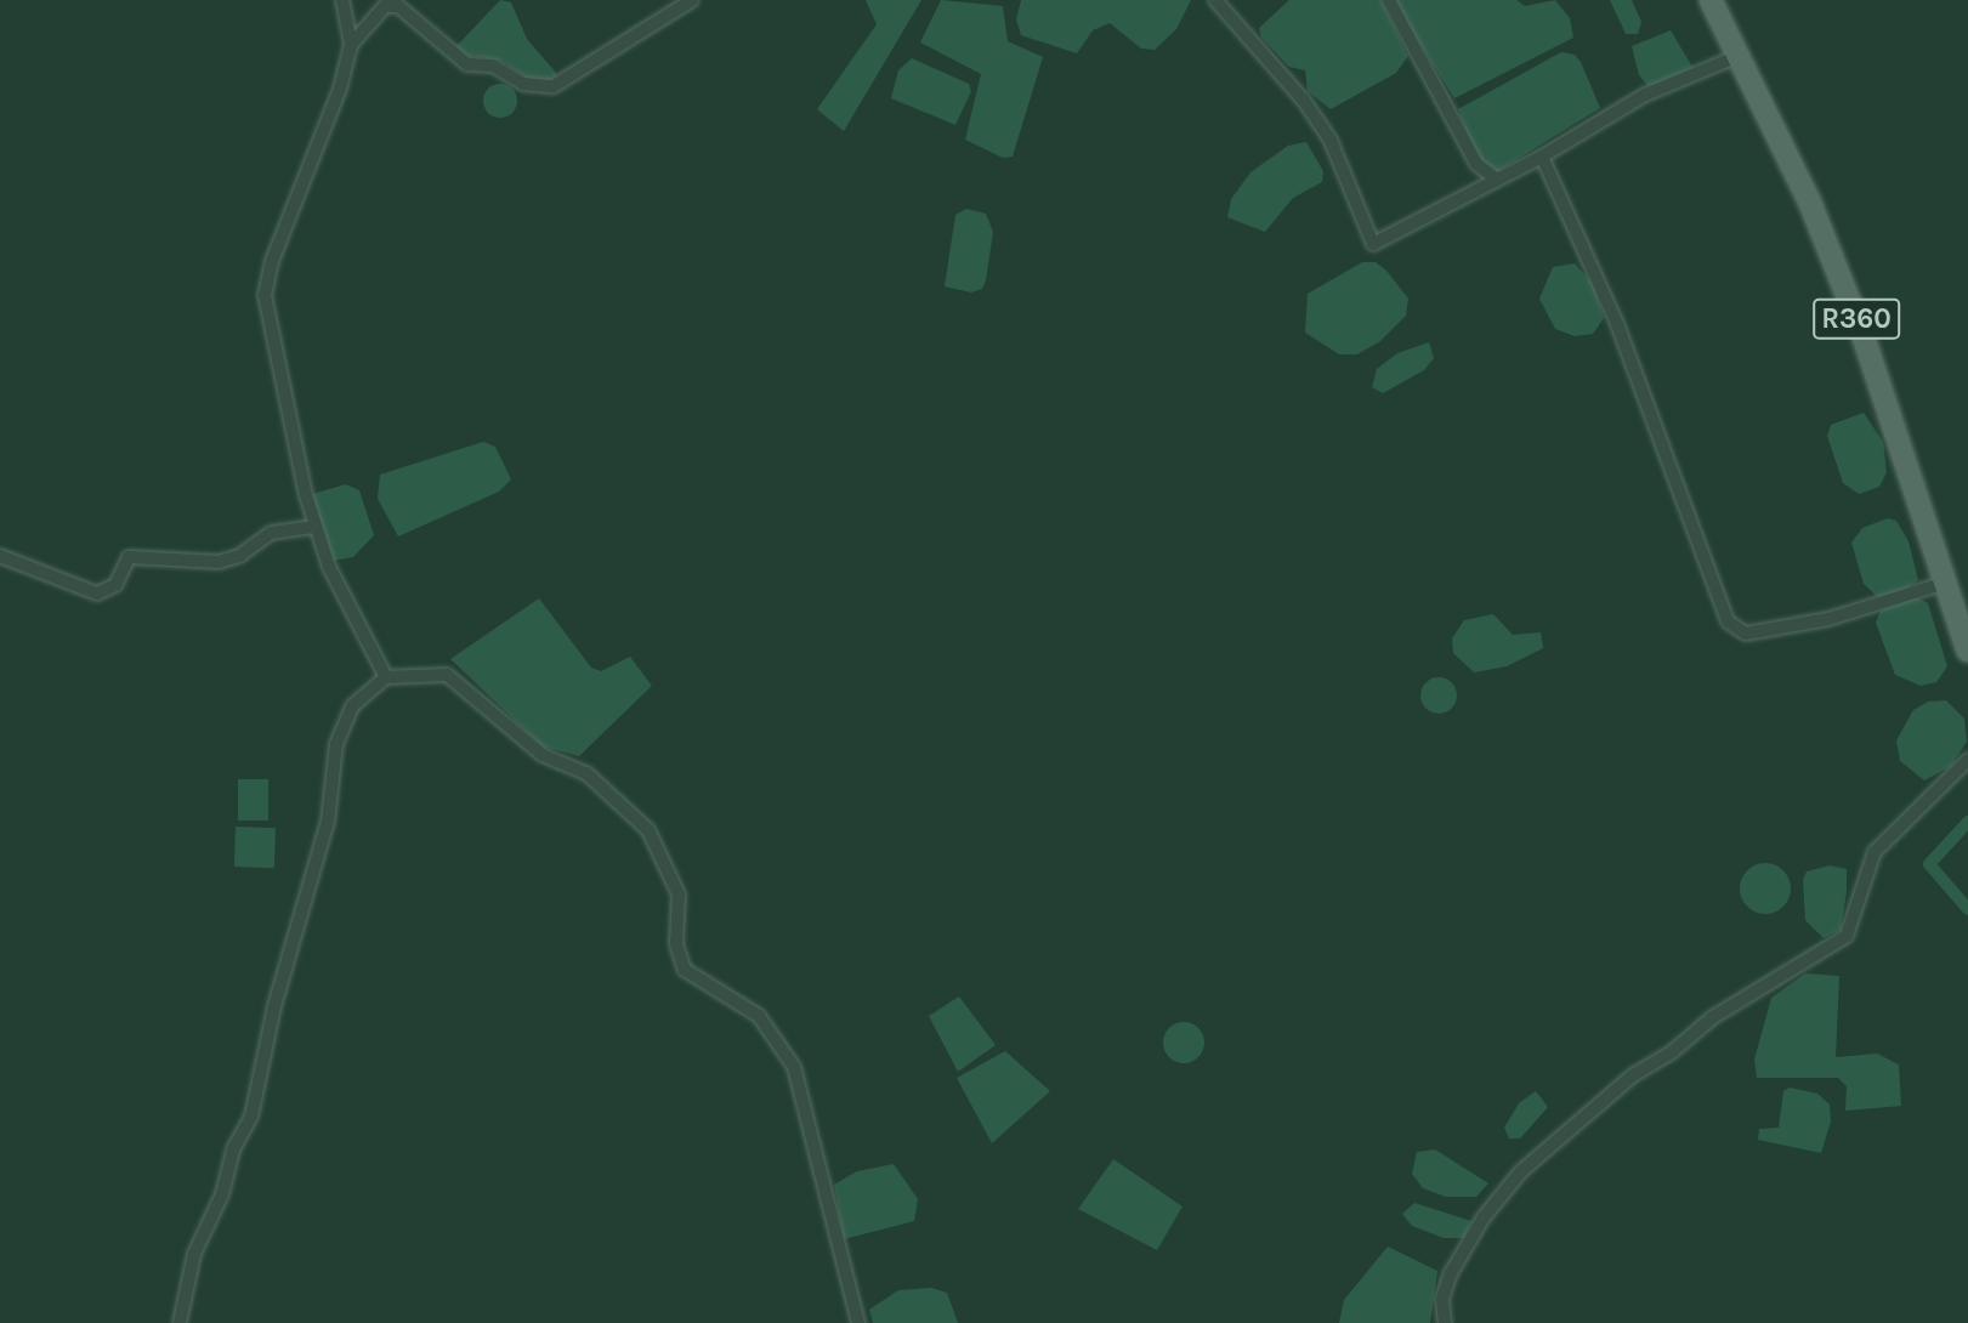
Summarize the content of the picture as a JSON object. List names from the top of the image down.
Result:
{
  "streets": {
    "main road": ["R360"]
  }
}
